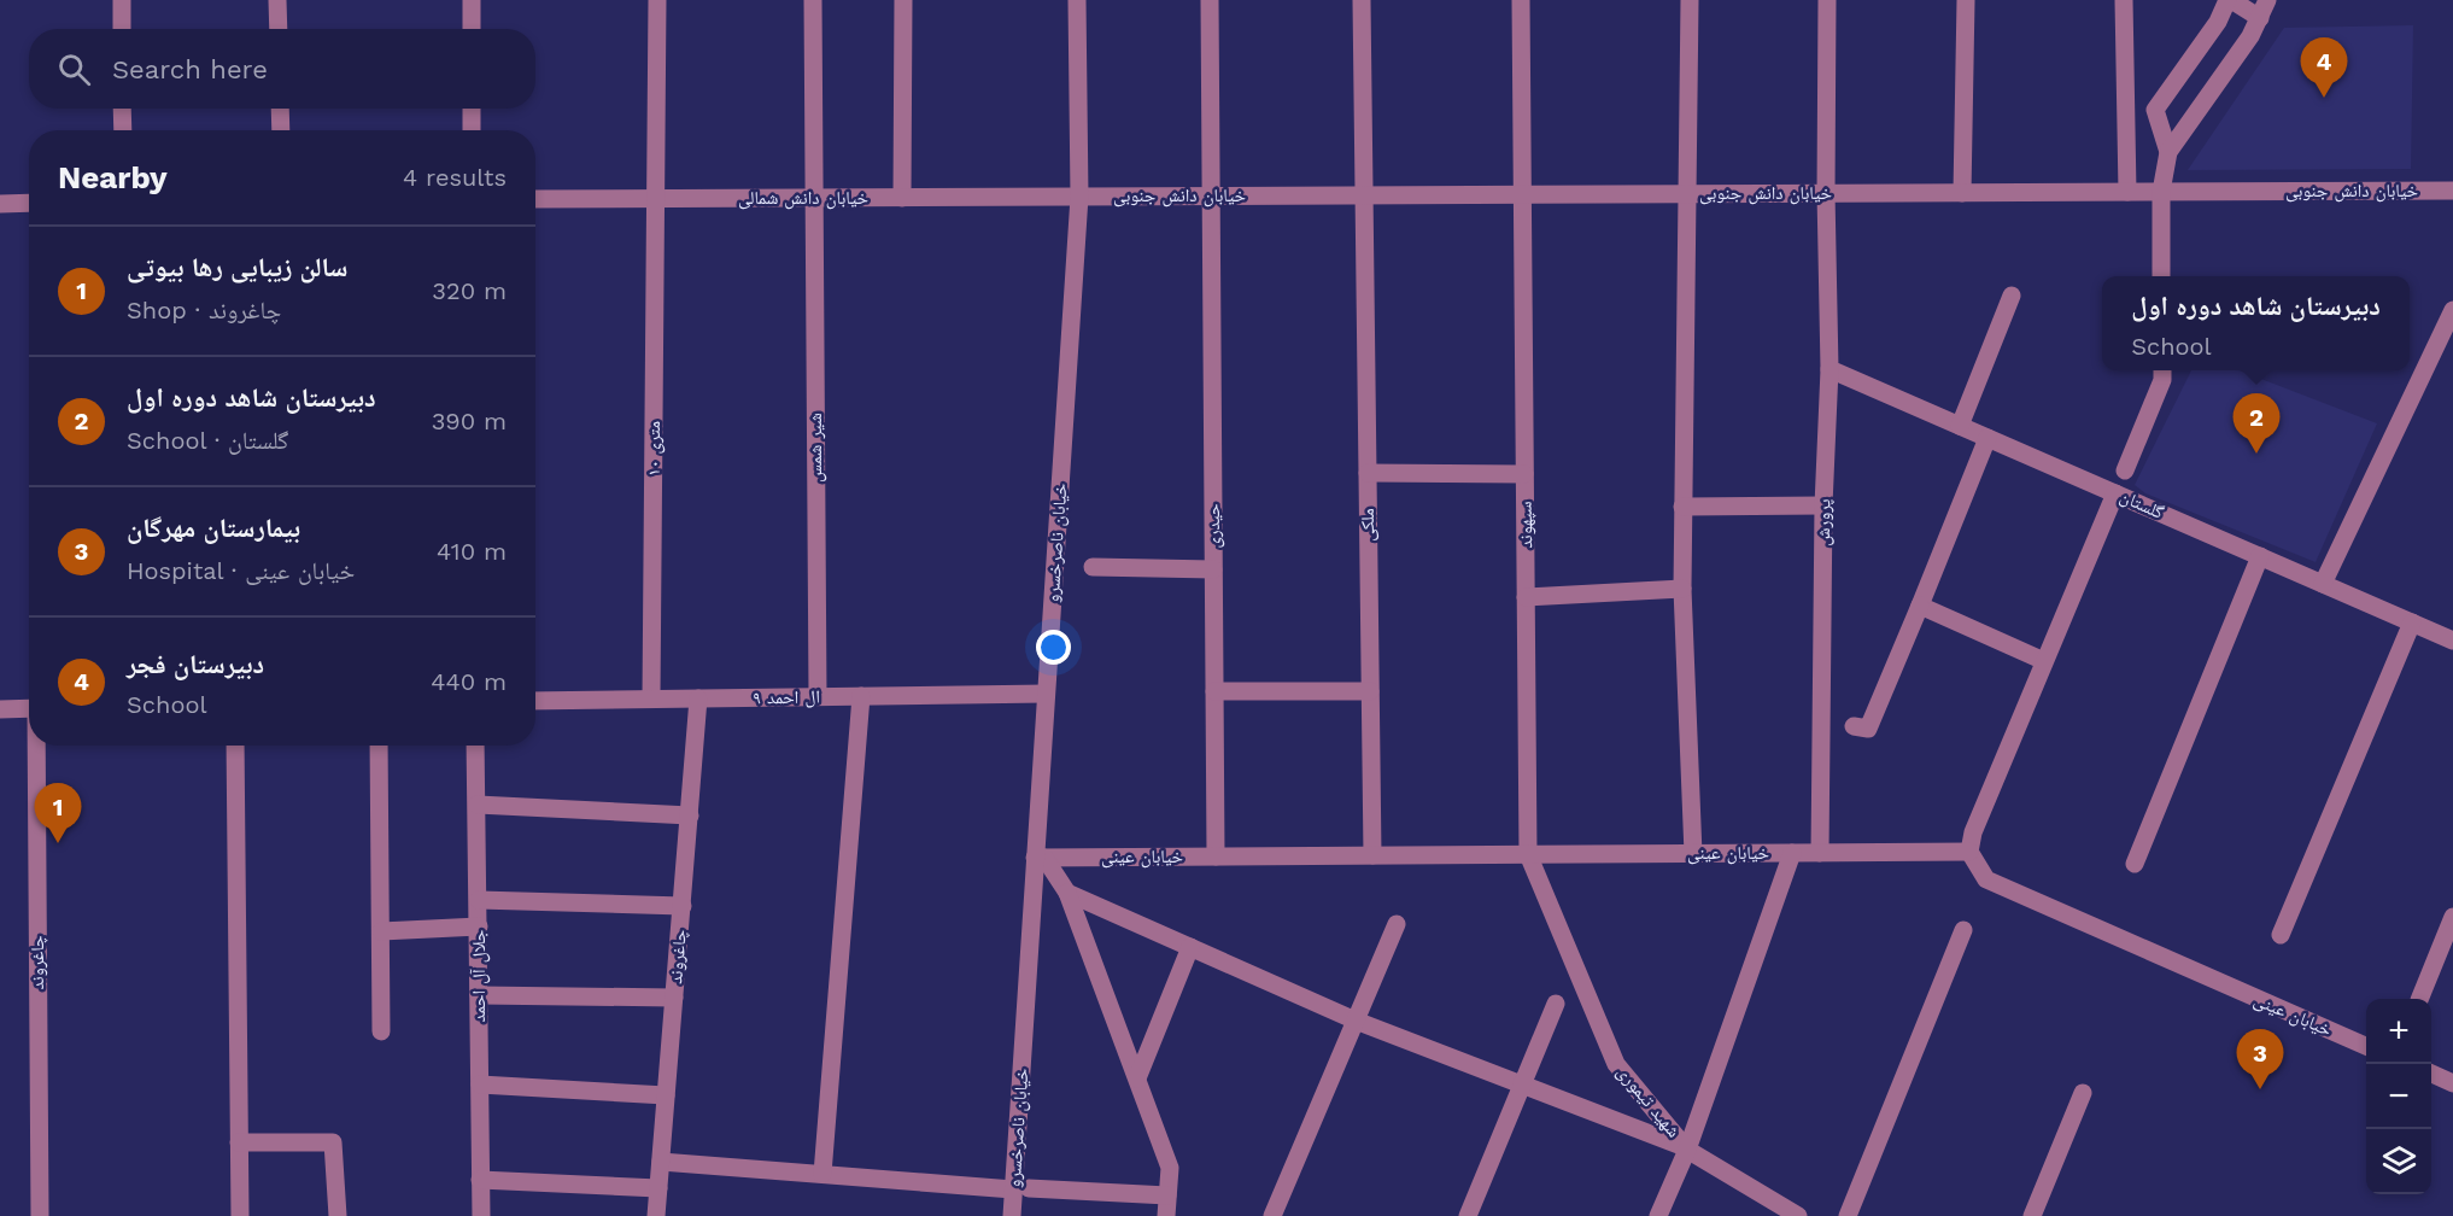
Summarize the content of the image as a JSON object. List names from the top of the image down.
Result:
{
  "streets": {
    "street": [
      "خیابان دانش جنوبی",
      "خیابان دانش شمالی",
      "شیر شمس",
      "۱۰ متری",
      "گلستان",
      "پرورش",
      "ملکی",
      "سپهوند",
      "حیدری",
      "خیابان ناصرخسرو",
      "ال احمد ۹",
      "خیابان عینی",
      "چاغروند",
      "جلال آل احمد",
      "شهید تیموری"
    ]
  },
  "crossings": [
    ["خیابان دانش جنوبی", "خیابان دانش شمالی"],
    ["خیابان دانش جنوبی", "پرورش"],
    ["خیابان دانش جنوبی", "ملکی"],
    ["خیابان دانش جنوبی", "سپهوند"],
    ["خیابان دانش جنوبی", "حیدری"],
    ["خیابان دانش جنوبی", "خیابان ناصرخسرو"],
    ["خیابان دانش شمالی", "شیر شمس"],
    ["خیابان دانش شمالی", "۱۰ متری"],
    ["خیابان دانش شمالی", "خیابان ناصرخسرو"],
    ["شیر شمس", "ال احمد ۹"],
    ["۱۰ متری", "ال احمد ۹"],
    ["گلستان", "پرورش"],
    ["پرورش", "خیابان عینی"],
    ["ملکی", "خیابان عینی"],
    ["سپهوند", "خیابان عینی"],
    ["سپهوند", "شهید تیموری"],
    ["حیدری", "خیابان عینی"],
    ["خیابان ناصرخسرو", "ال احمد ۹"],
    ["خیابان ناصرخسرو", "خیابان عینی"],
    ["ال احمد ۹", "چاغروند"],
    ["خیابان عینی", "شهید تیموری"]
  ],
  "page": {
    "search": "Search here",
    "pins": [
      "4",
      "2",
      "1",
      "3"
    ],
    "heading": ["Nearby", "4 results"],
    "list": [
      {
        "mark": "1",
        "name": "سالن زیبایی رها بیوتی",
        "note": "Shop · چاغروند",
        "value": "320 m"
      },
      {
        "mark": "2",
        "name": "دبیرستان شاهد دوره اول",
        "note": "School · گلستان",
        "value": "390 m"
      },
      {
        "mark": "3",
        "name": "بیمارستان مهرگان",
        "note": "Hospital · خیابان عینی",
        "value": "410 m"
      },
      {
        "mark": "4",
        "name": "دبیرستان فجر",
        "note": "School",
        "value": "440 m"
      }
    ],
    "popup": ["دبیرستان شاهد دوره اول", "School"],
    "map_buttons": ["+", "−"]
  }
}
